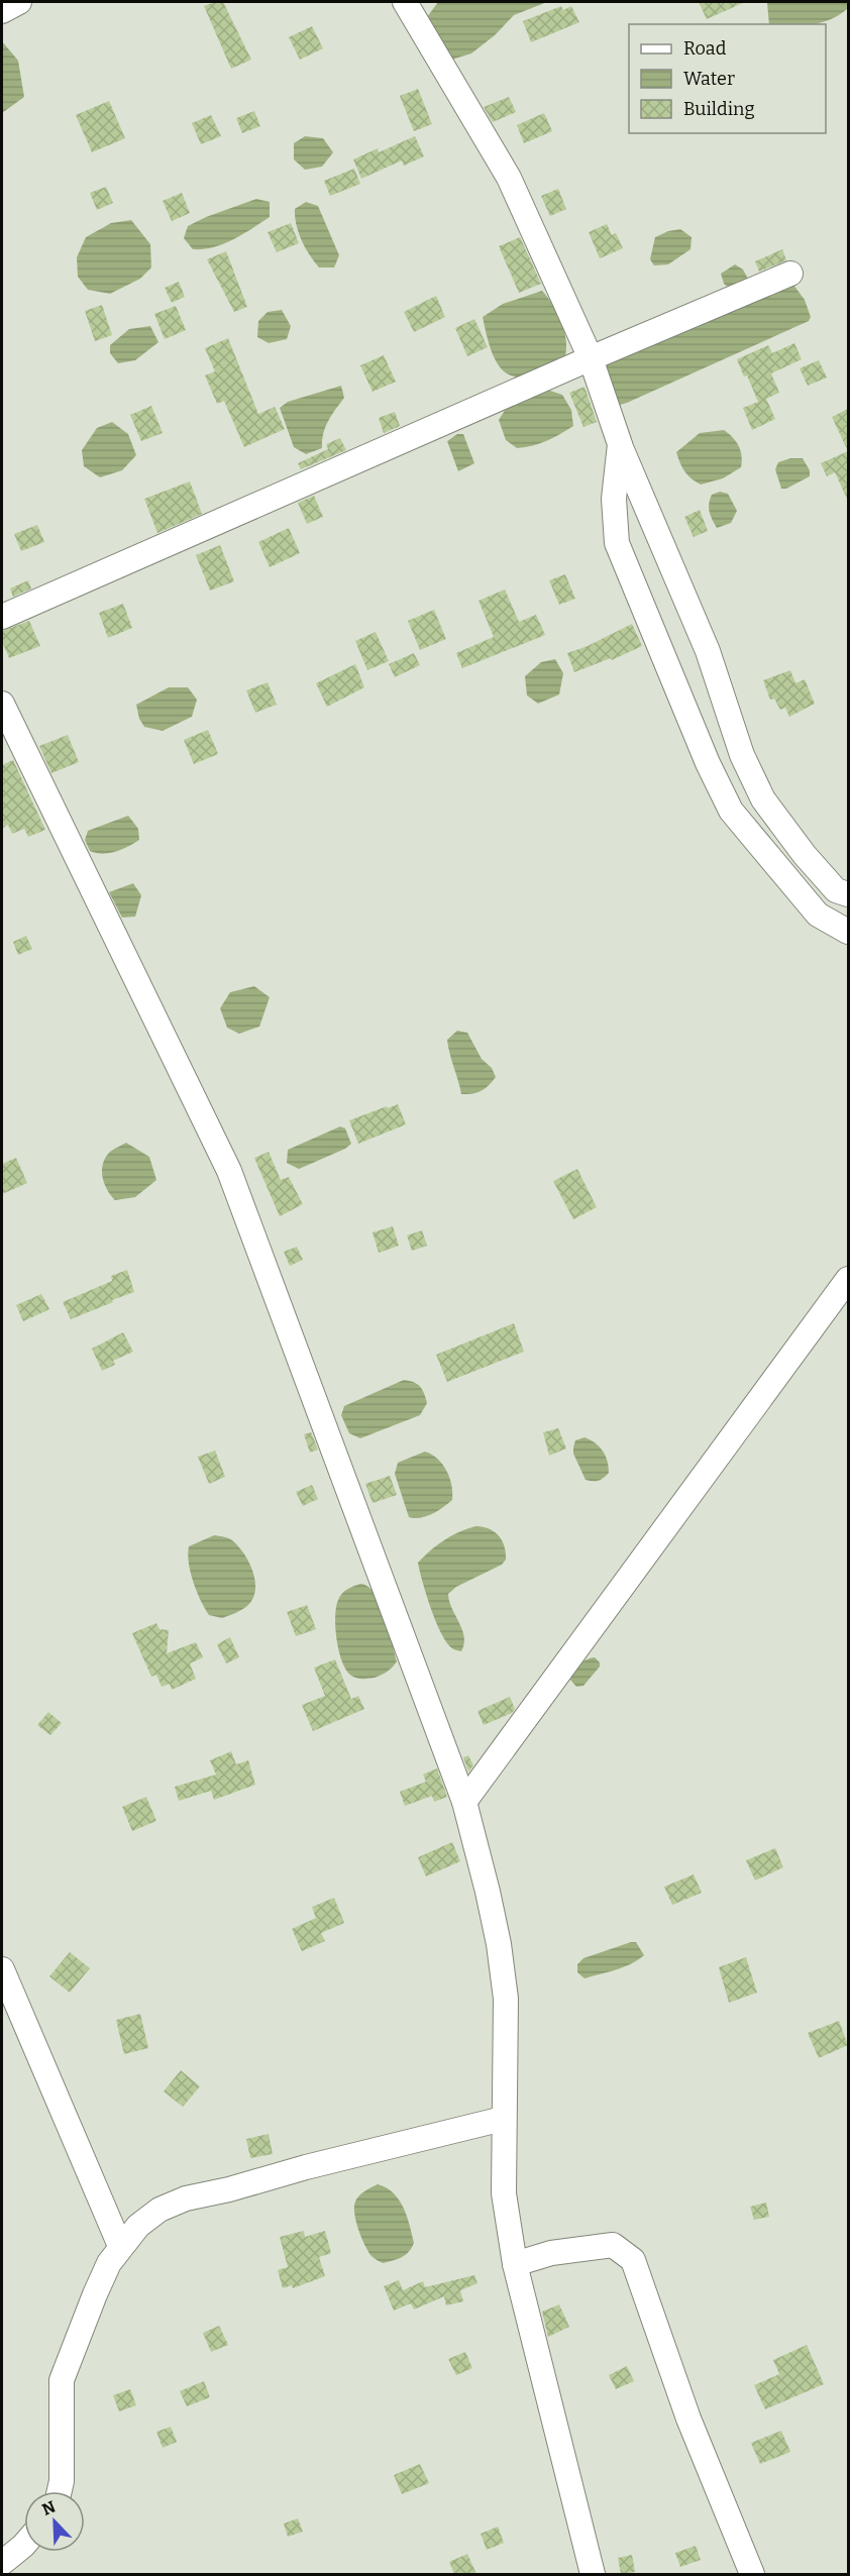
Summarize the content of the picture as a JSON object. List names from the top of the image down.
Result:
{
  "legend": ["Road", "Water", "Building"],
  "north": "top left"
}
